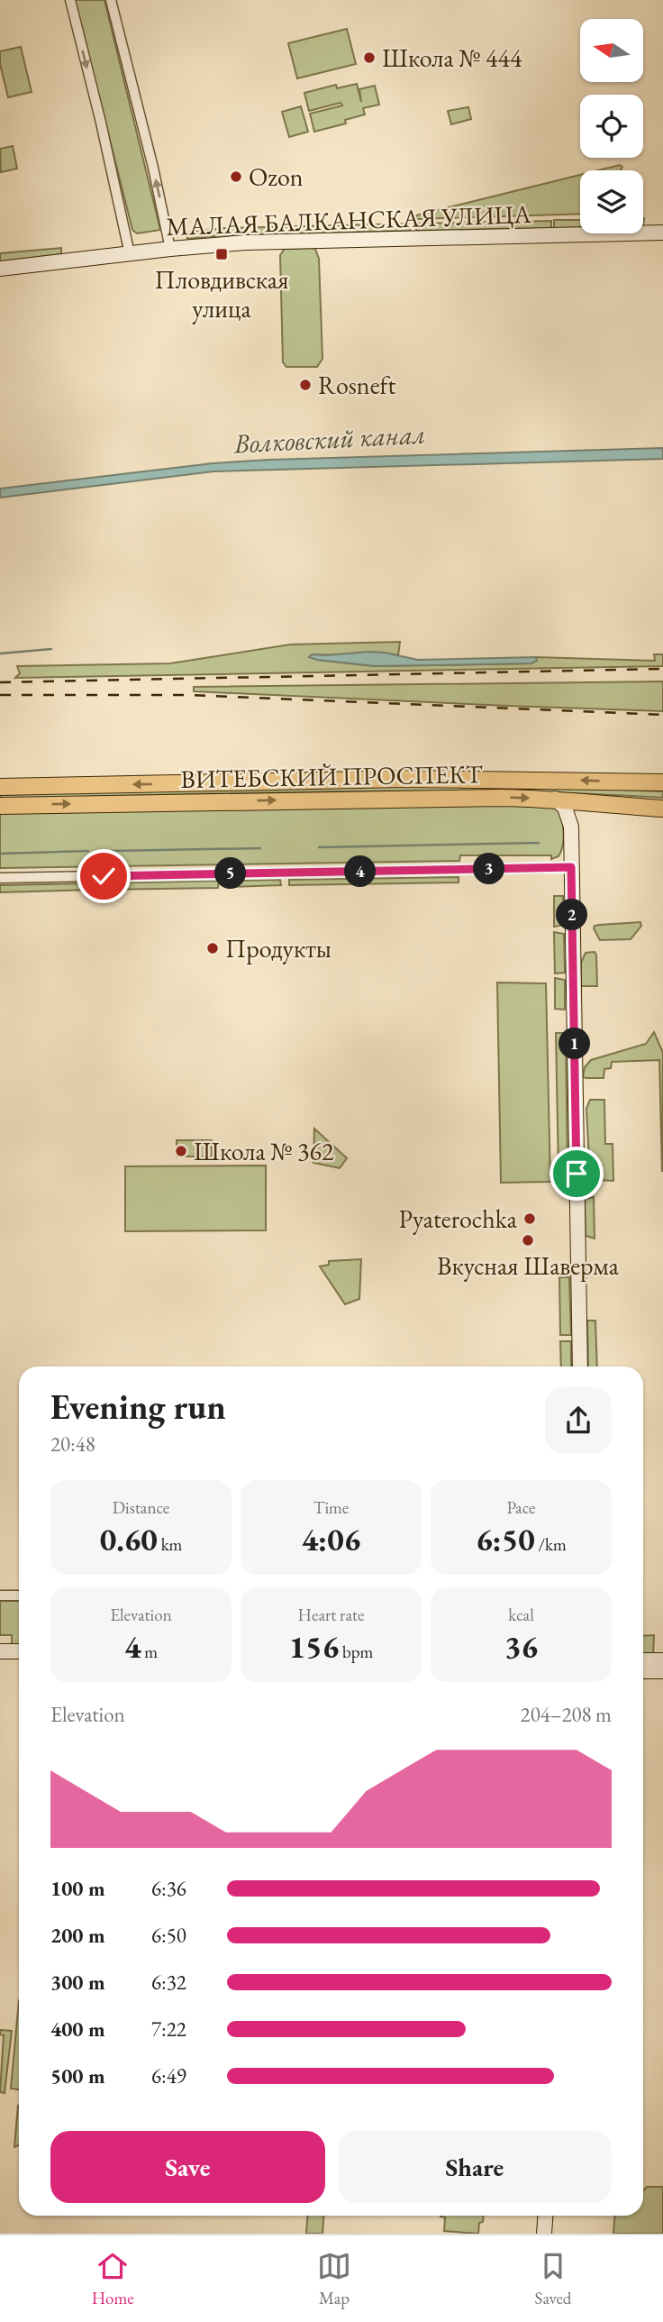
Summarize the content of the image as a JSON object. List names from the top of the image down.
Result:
{
  "streets": {
    "main road": ["ВИТЕБСКИЙ ПРОСПЕКТ"],
    "street": ["МАЛАЯ БАЛКАНСКАЯ УЛИЦА"]
  },
  "water": ["Волковский канал"],
  "places": {
    "other": [
      "Школа № 444",
      "Ozon",
      "Rosneft",
      "Продукты",
      "Школа № 362",
      "Pyaterochka",
      "Вкусная Шаверма"
    ],
    "transit": ["Пловдивская улица"]
  },
  "north": "left",
  "page": {
    "pins": [
      "3",
      "4",
      "5",
      "2",
      "1"
    ],
    "heading": ["Evening run", "20:48"],
    "stats": [
      ["Distance", "0.60 km"],
      ["Time", "4:06"],
      ["Pace", "6:50 /km"],
      ["Elevation", "4 m"],
      ["Heart rate", "156 bpm"],
      ["kcal", "36"]
    ],
    "chart": ["Elevation", "204–208 m"],
    "list": [
      {
        "name": "100 m",
        "note": "6:36"
      },
      {
        "name": "200 m",
        "note": "6:50"
      },
      {
        "name": "300 m",
        "note": "6:32"
      },
      {
        "name": "400 m",
        "note": "7:22"
      },
      {
        "name": "500 m",
        "note": "6:49"
      }
    ],
    "buttons": ["Save", "Share"],
    "tabs": ["Home", "Map", "Saved"]
  }
}
